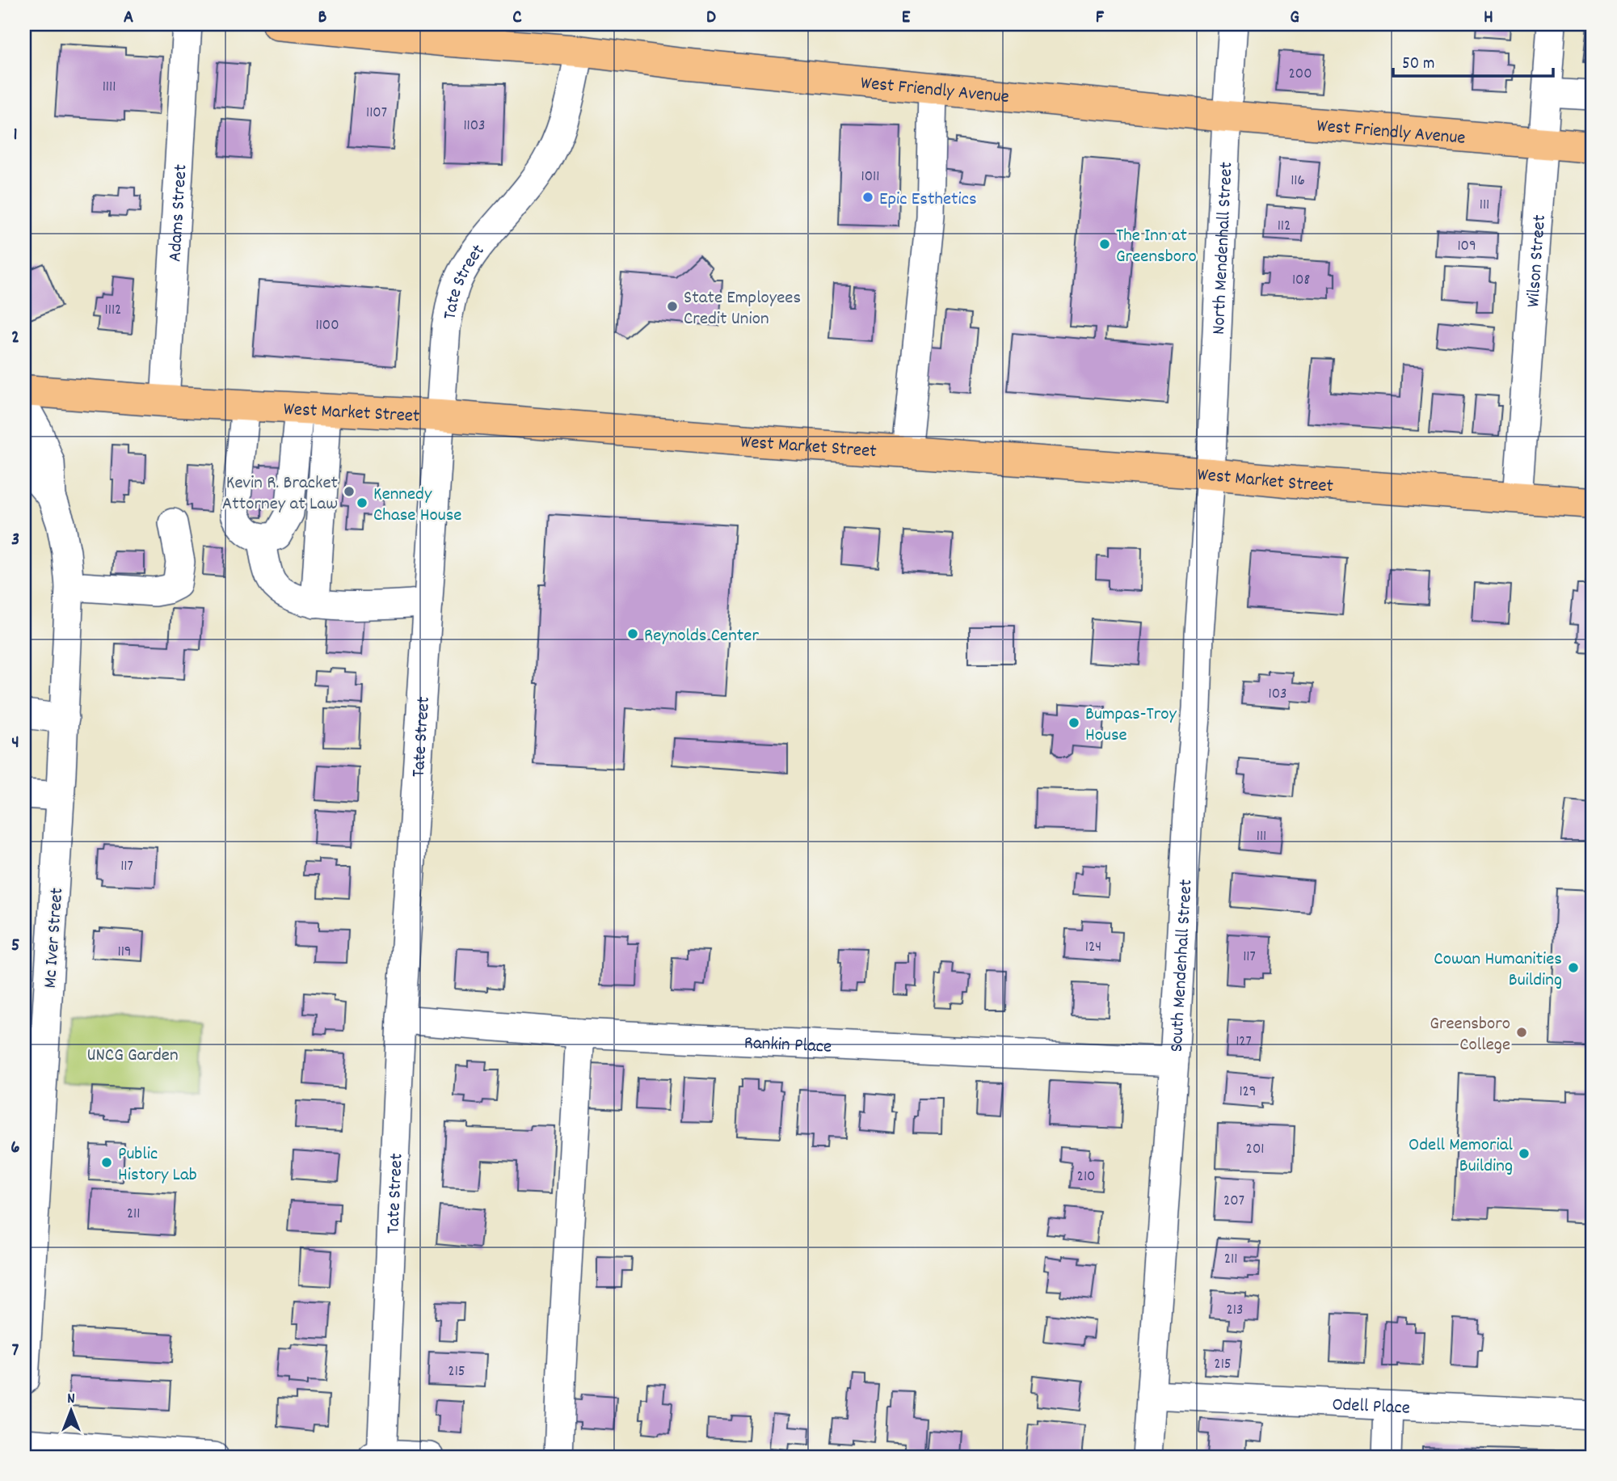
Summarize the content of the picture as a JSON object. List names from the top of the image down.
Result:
{
  "streets": {
    "main road": ["West Friendly Avenue", "West Market Street"],
    "street": [
      "Adams Street",
      "North Mendenhall Street",
      "Wilson Street",
      "Tate Street",
      "Mc Iver Street",
      "South Mendenhall Street",
      "Rankin Place",
      "Odell Place"
    ]
  },
  "crossings": [
    ["West Friendly Avenue", "North Mendenhall Street"],
    ["West Friendly Avenue", "Wilson Street"],
    ["West Friendly Avenue", "Tate Street"],
    ["Adams Street", "West Market Street"],
    ["North Mendenhall Street", "West Market Street"],
    ["North Mendenhall Street", "South Mendenhall Street"],
    ["Wilson Street", "West Market Street"],
    ["Tate Street", "West Market Street"],
    ["Tate Street", "Rankin Place"],
    ["West Market Street", "South Mendenhall Street"],
    ["South Mendenhall Street", "Rankin Place"],
    ["South Mendenhall Street", "Odell Place"]
  ],
  "parks": ["UNCG Garden"],
  "places": [
    "Epic Esthetics",
    "The Inn at Greensboro",
    "State Employees Credit Union",
    "Kevin R. Bracket Attorney at Law",
    "Kennedy Chase House",
    "Reynolds Center",
    "Bumpas-Troy House",
    "Cowan Humanities Building",
    "Greensboro College",
    "Odell Memorial Building",
    "Public History Lab"
  ],
  "house_numbers": [
    "200",
    "1111",
    "1107",
    "1103",
    "1011",
    "116",
    "111",
    "112",
    "109",
    "108",
    "1112",
    "1100",
    "103",
    "111",
    "117",
    "124",
    "119",
    "117",
    "127",
    "129",
    "201",
    "210",
    "207",
    "211",
    "211",
    "213",
    "215",
    "215"
  ],
  "scale_bar": "50 m",
  "north": "top",
  "grid": {
    "columns": [
      "A",
      "B",
      "C",
      "D",
      "E",
      "F",
      "G",
      "H"
    ],
    "rows": [
      "1",
      "2",
      "3",
      "4",
      "5",
      "6",
      "7"
    ]
  }
}
